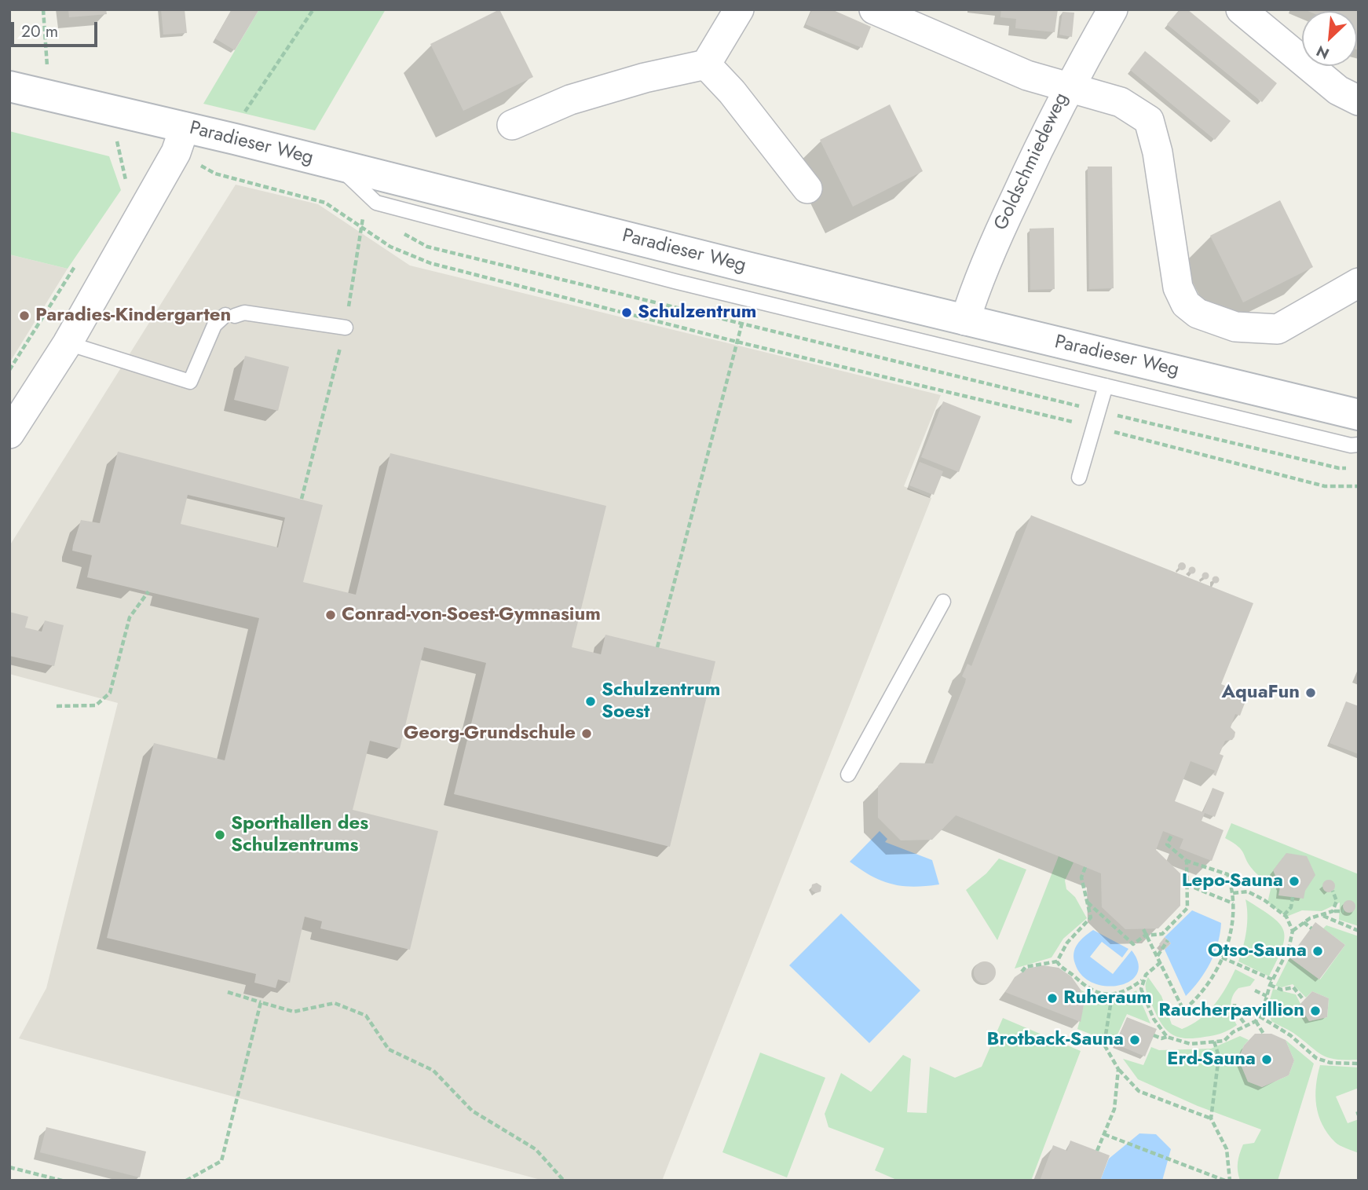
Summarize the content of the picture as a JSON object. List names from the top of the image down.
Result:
{
  "streets": {
    "street": ["Paradieser Weg", "Goldschmiedeweg"]
  },
  "crossings": [
    ["Paradieser Weg", "Goldschmiedeweg"]
  ],
  "places": [
    "Schulzentrum",
    "Paradies-Kindergarten",
    "Conrad-von-Soest-Gymnasium",
    "AquaFun",
    "Schulzentrum Soest",
    "Georg-Grundschule",
    "Sporthallen des Schulzentrums",
    "Lepo-Sauna",
    "Otso-Sauna",
    "Ruheraum",
    "Raucherpavillion",
    "Brotback-Sauna",
    "Erd-Sauna"
  ],
  "scale_bar": "20 m",
  "north": "bottom left"
}
